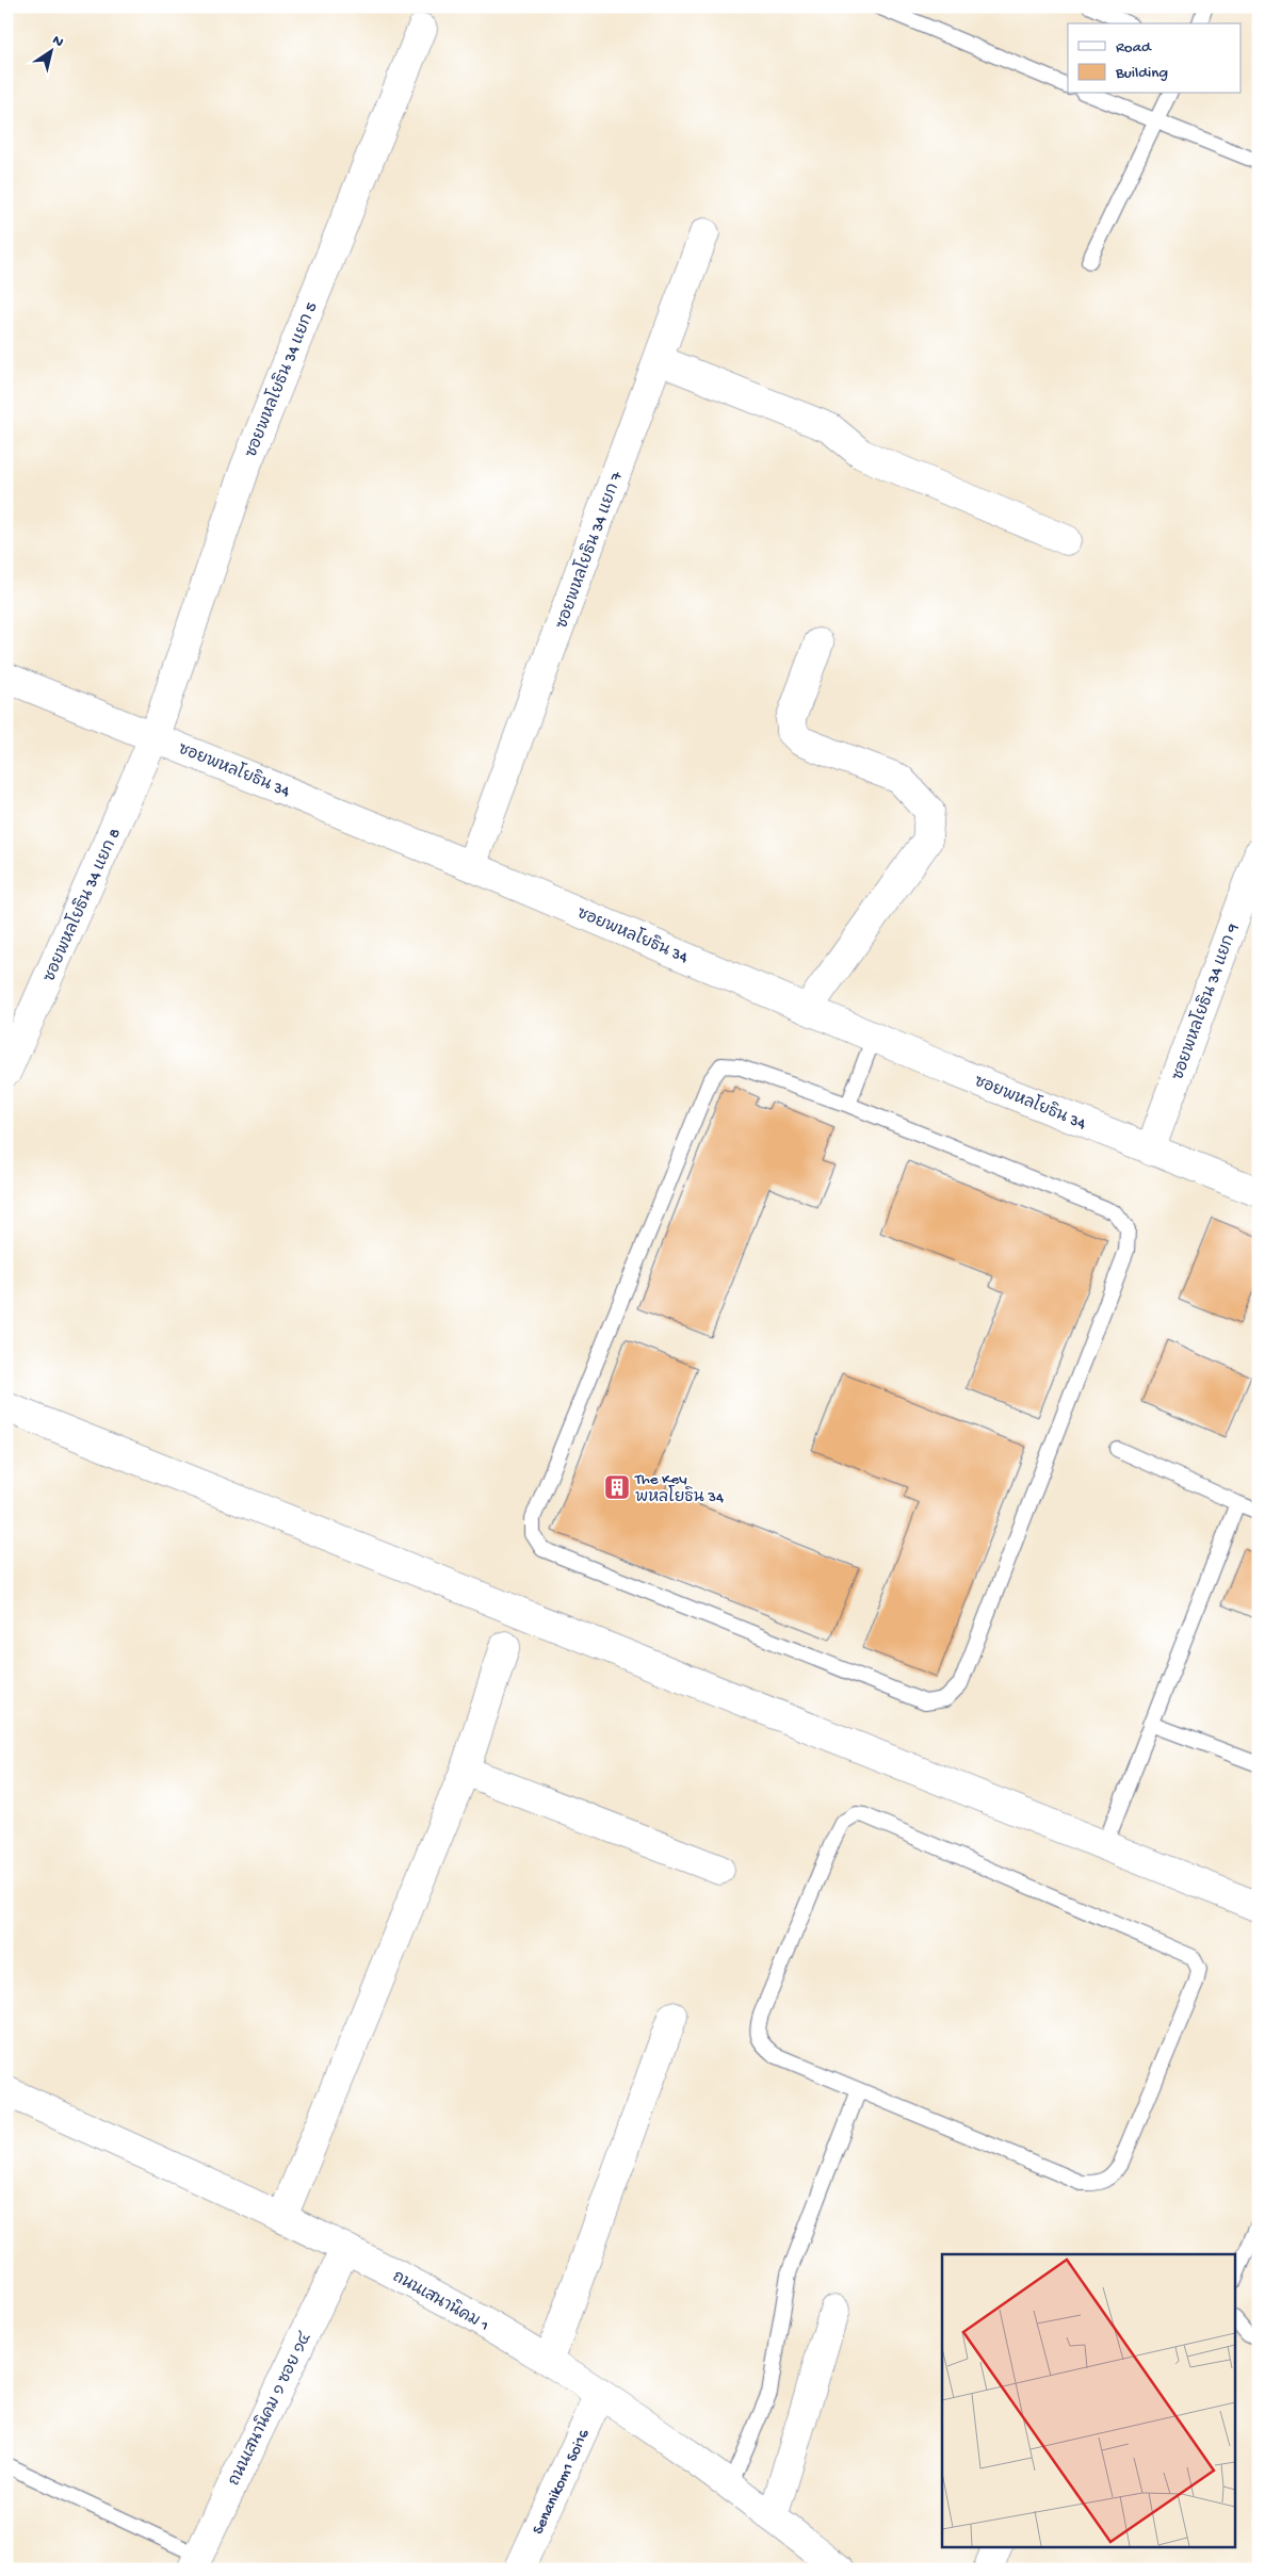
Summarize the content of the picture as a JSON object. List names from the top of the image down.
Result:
{
  "streets": {
    "street": [
      "ซอยพหลโยธิน 34 แยก 5",
      "ซอยพหลโยธิน 34 แยก 7",
      "ซอยพหลโยธิน 34",
      "ซอยพหลโยธิน 34 แยก 8",
      "ซอยพหลโยธิน 34 แยก 9",
      "ถนนเสนานิคม 1",
      "ถนนเสนานิคม ๑ ซอย ๑๔",
      "Senanikom1 Soi16"
    ]
  },
  "crossings": [
    ["ซอยพหลโยธิน 34 แยก 5", "ซอยพหลโยธิน 34"],
    ["ซอยพหลโยธิน 34 แยก 5", "ซอยพหลโยธิน 34 แยก 8"],
    ["ซอยพหลโยธิน 34 แยก 7", "ซอยพหลโยธิน 34"],
    ["ซอยพหลโยธิน 34", "ซอยพหลโยธิน 34 แยก 8"],
    ["ซอยพหลโยธิน 34", "ซอยพหลโยธิน 34 แยก 9"],
    ["ถนนเสนานิคม 1", "ถนนเสนานิคม ๑ ซอย ๑๔"],
    ["ถนนเสนานิคม 1", "Senanikom1 Soi16"]
  ],
  "places": {
    "building": ["The Key พหลโยธิน 34"]
  },
  "legend": ["Road", "Building"],
  "north": "top right"
}
